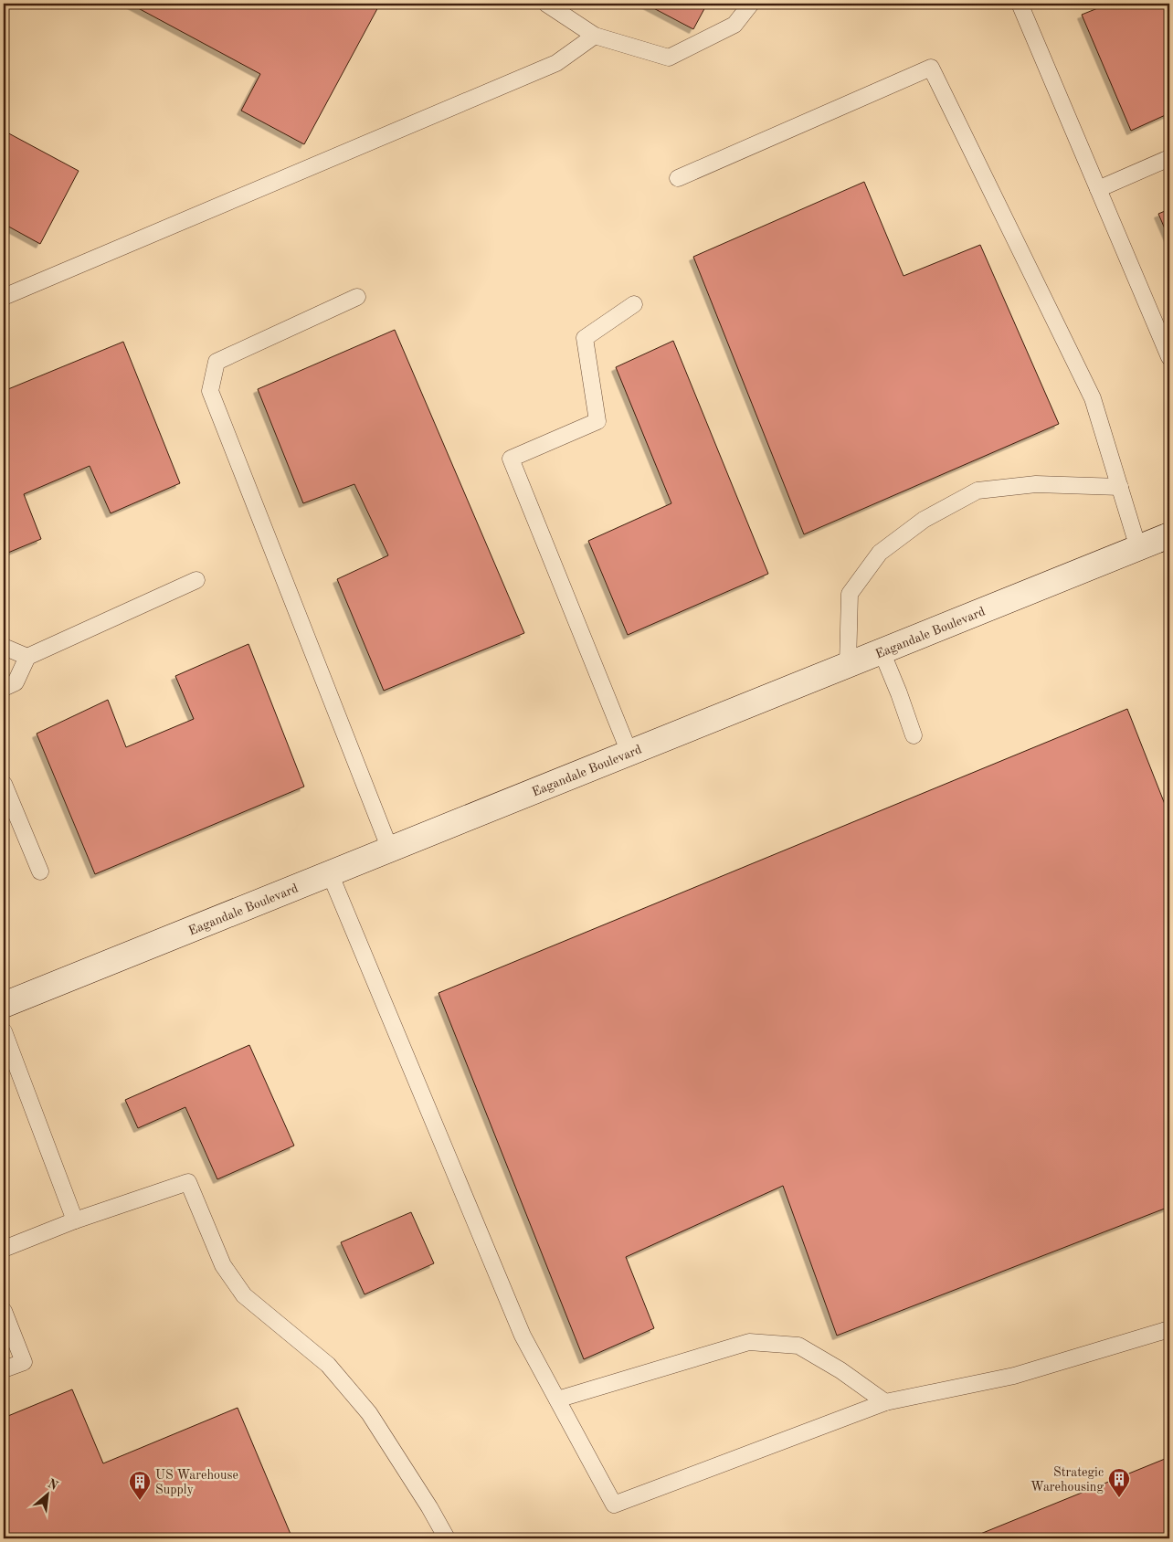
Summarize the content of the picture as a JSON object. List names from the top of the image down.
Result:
{
  "streets": {
    "street": ["Eagandale Boulevard"]
  },
  "places": {
    "building": ["Strategic Warehousing", "US Warehouse Supply"]
  },
  "north": "top right"
}
